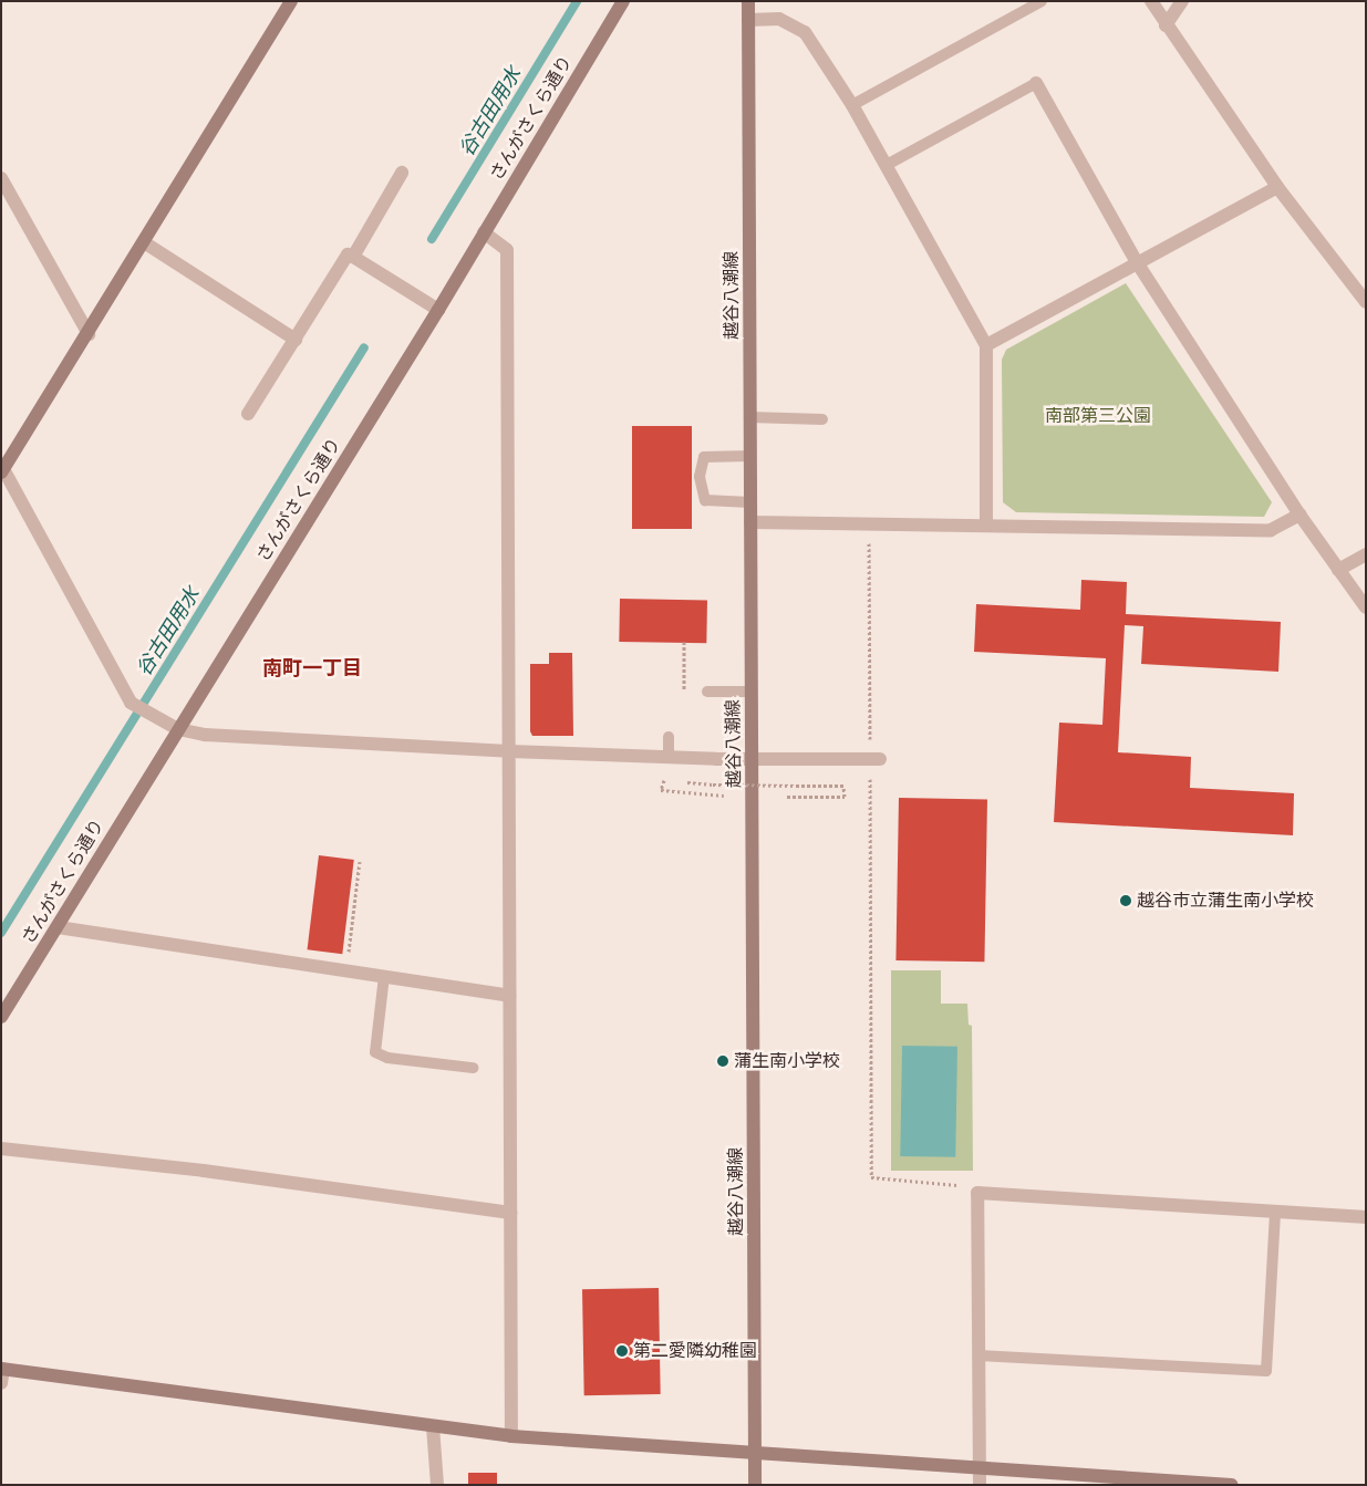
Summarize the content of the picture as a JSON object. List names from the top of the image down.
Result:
{
  "streets": {
    "street": ["さんがさくら通り", "越谷八潮線"]
  },
  "districts": ["南町一丁目"],
  "water": ["谷古田用水"],
  "parks": ["南部第三公園"],
  "places": ["越谷市立蒲生南小学校", "蒲生南小学校", "第二愛隣幼稚園"]
}
